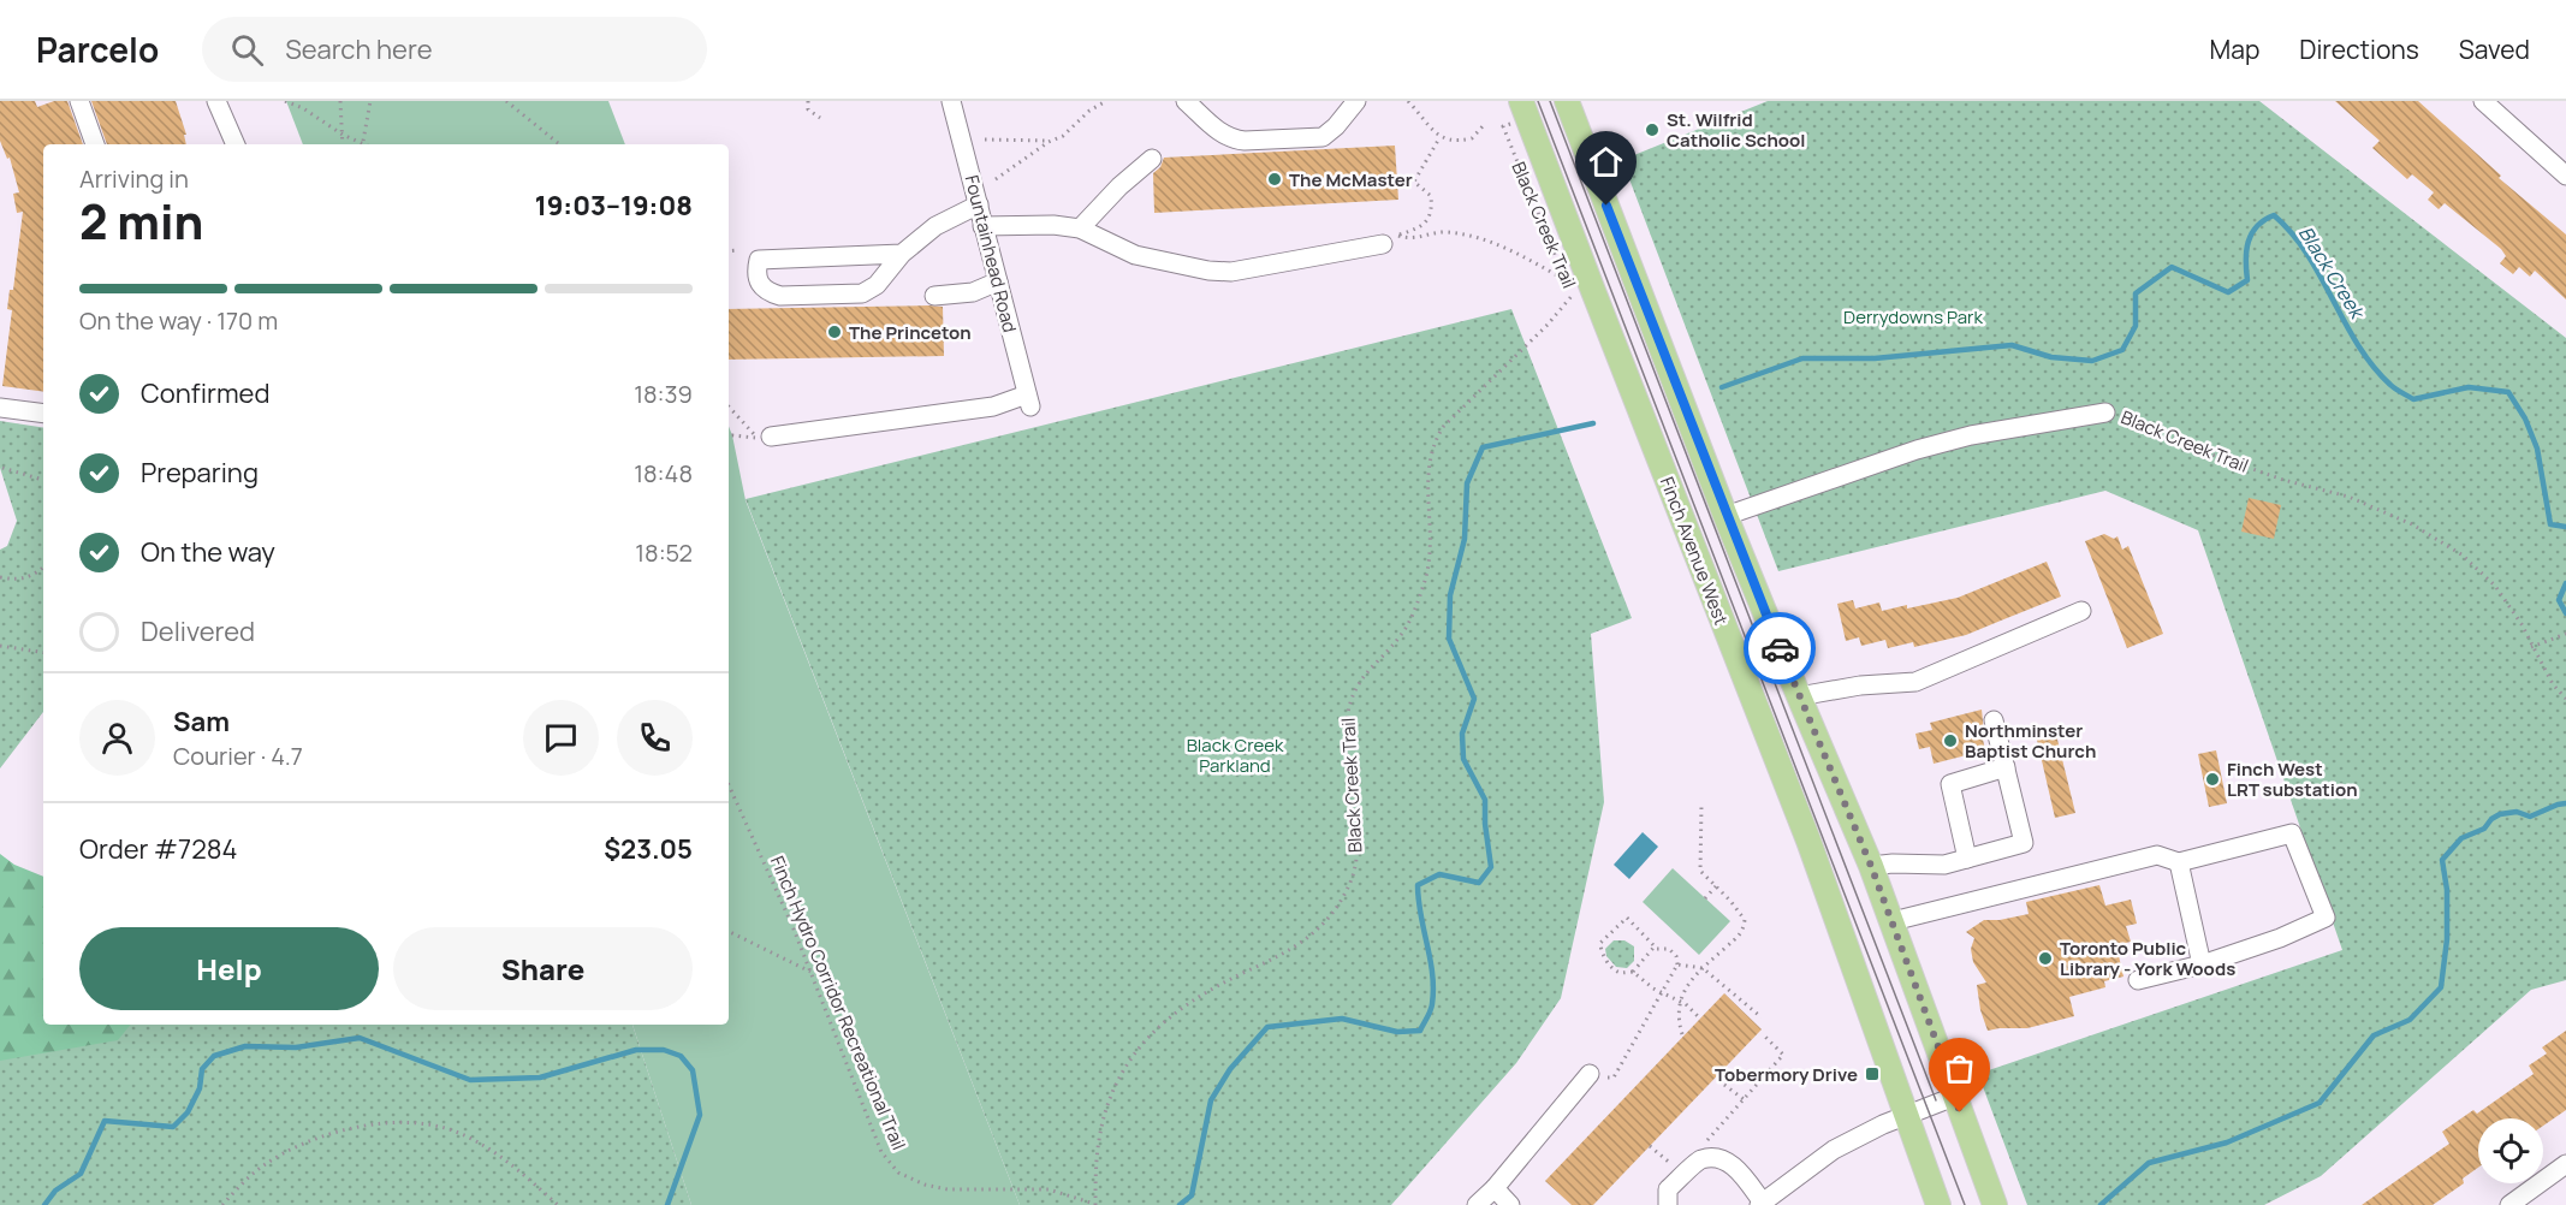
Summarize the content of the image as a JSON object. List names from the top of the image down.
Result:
{
  "streets": {
    "main road": ["Finch Avenue West"],
    "street": ["Black Creek Trail", "Fountainhead Road"],
    "path": ["Finch Hydro Corridor Recreational Trail"]
  },
  "crossings": [
    ["Black Creek Trail", "Finch Hydro Corridor Recreational Trail"]
  ],
  "water": ["Black Creek"],
  "parks": ["Derrydowns Park", "Black Creek Parkland"],
  "places": {
    "other": [
      "St. Wilfrid Catholic School",
      "The McMaster",
      "The Princeton",
      "Northminster Baptist Church",
      "Finch West LRT substation",
      "Toronto Public Library - York Woods"
    ],
    "transit": ["Tobermory Drive"]
  },
  "page": {
    "header": "Parcelo",
    "search": "Search here",
    "nav": ["Map", "Directions", "Saved"],
    "heading": ["2 min", "Arriving in", "19:03–19:08"],
    "panel": [
      "Sam",
      "Courier · 4.7",
      "Order #7284",
      "$23.05"
    ],
    "bar": "On the way · 170 m",
    "list": [
      ["Confirmed", "18:39"],
      ["Preparing", "18:48"],
      ["On the way", "18:52"],
      "Delivered"
    ],
    "buttons": ["Help", "Share"]
  }
}
